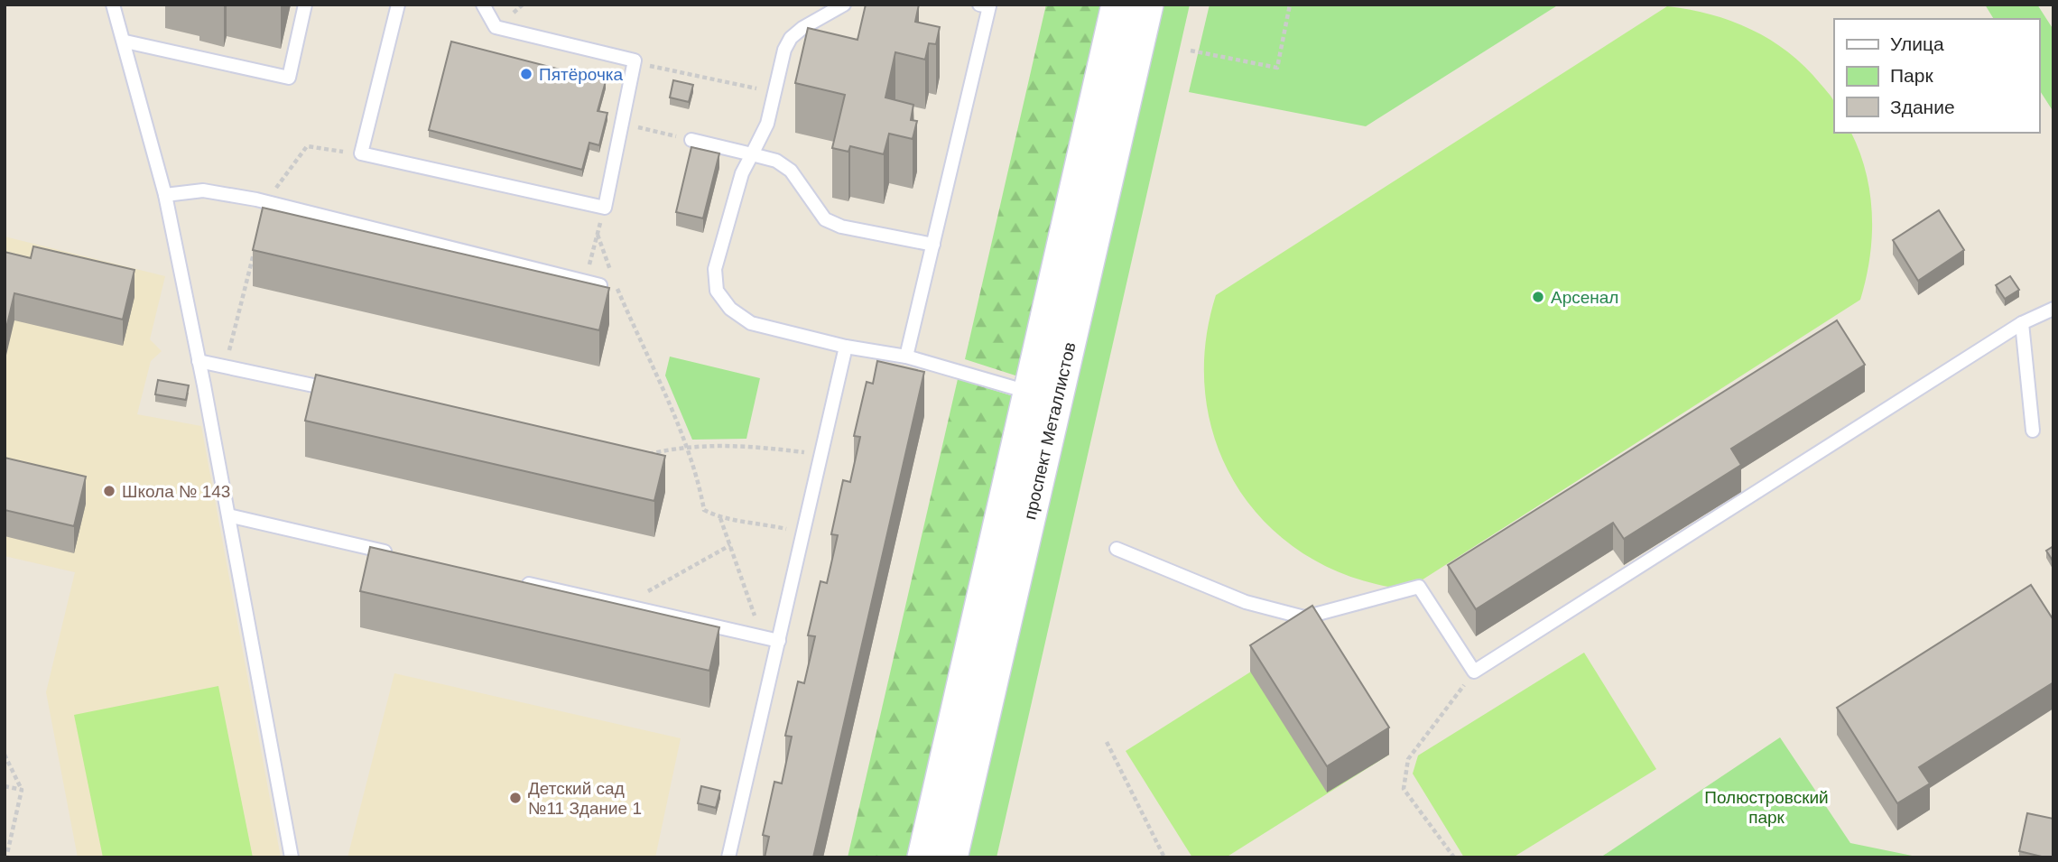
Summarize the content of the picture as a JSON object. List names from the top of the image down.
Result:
{
  "streets": {
    "street": ["проспект Металлистов"]
  },
  "parks": ["Полюстровский парк"],
  "places": [
    "Пятёрочка",
    "Арсенал",
    "Школа № 143",
    "Детский сад №11 Здание 1"
  ],
  "legend": ["Улица", "Парк", "Здание"]
}
